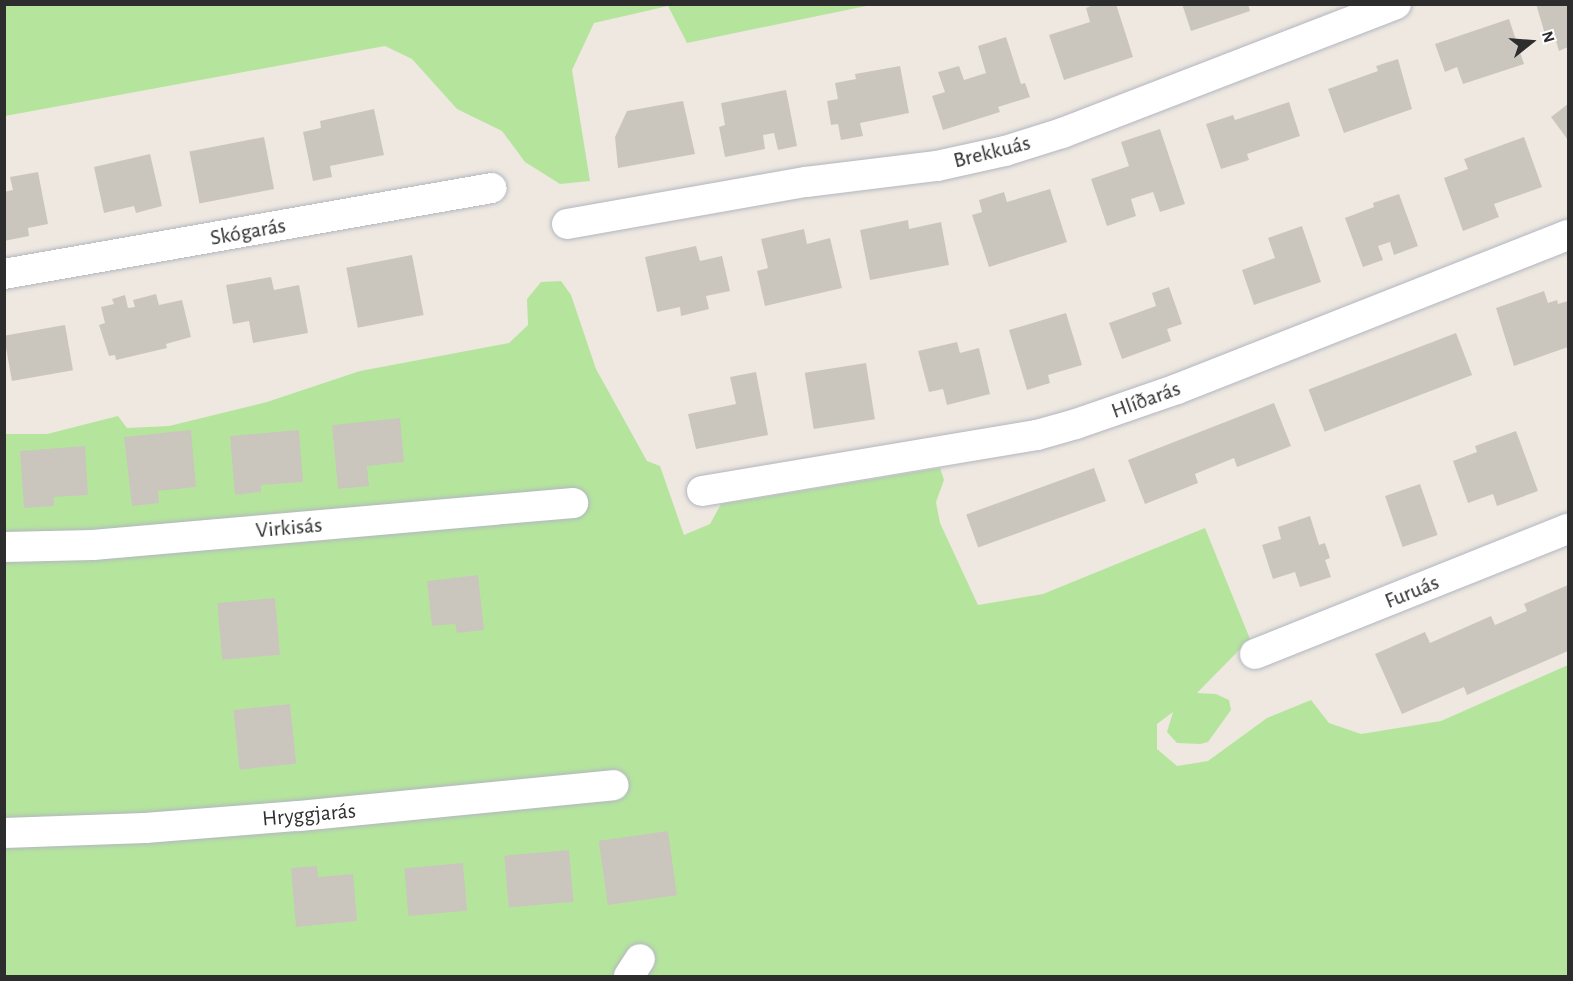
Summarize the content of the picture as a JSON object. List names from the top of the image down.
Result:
{
  "streets": {
    "street": [
      "Brekkuás",
      "Skógarás",
      "Hlíðarás",
      "Virkisás",
      "Furuás",
      "Hryggjarás"
    ]
  },
  "north": "right"
}
